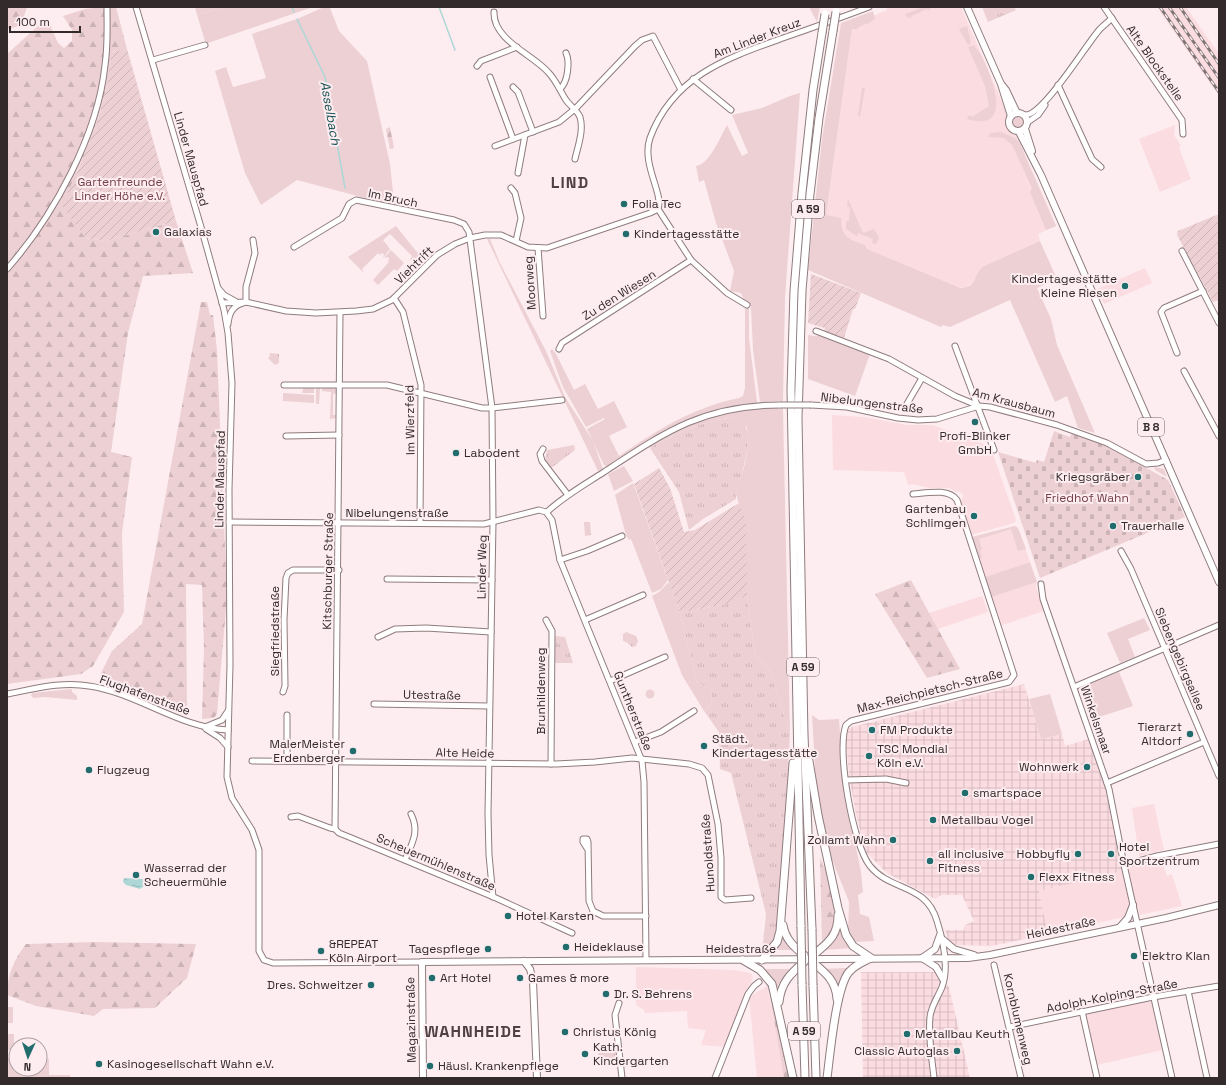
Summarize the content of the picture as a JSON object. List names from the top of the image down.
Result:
{
  "streets": {
    "highway": ["A 59"],
    "main road": ["B 8", "Heidestraße", "Magazinstraße"],
    "street": [
      "Am Linder Kreuz",
      "Alte Blockstelle",
      "Linder Mauspfad",
      "Im Bruch",
      "Viehtrift",
      "Moorweg",
      "Zu den Wiesen",
      "Nibelungenstraße",
      "Am Krausbaum",
      "Im Wierzfeld",
      "Linder Weg",
      "Kitschburger Straße",
      "Siegfriedstraße",
      "Siebengebirgsallee",
      "Brunhildenweg",
      "Max-Reichpietsch-Straße",
      "Flughafenstraße",
      "Utestraße",
      "Guntherstraße",
      "Winkelsmaar",
      "Alte Heide",
      "Hunoldstraße",
      "Scheuermühlenstraße",
      "Adolph-Kolping-Straße",
      "Kornblumenweg"
    ]
  },
  "crossings": [
    ["Am Linder Kreuz", "Viehtrift"],
    ["Am Linder Kreuz", "Zu den Wiesen"],
    ["Alte Blockstelle", "B 8"],
    ["Linder Mauspfad", "Viehtrift"],
    ["Linder Mauspfad", "Nibelungenstraße"],
    ["Linder Mauspfad", "Flughafenstraße"],
    ["Linder Mauspfad", "Heidestraße"],
    ["Im Bruch", "Viehtrift"],
    ["Im Bruch", "Linder Weg"],
    ["Viehtrift", "Moorweg"],
    ["Viehtrift", "Im Wierzfeld"],
    ["Viehtrift", "Linder Weg"],
    ["Viehtrift", "Kitschburger Straße"],
    ["Nibelungenstraße", "Am Krausbaum"],
    ["Nibelungenstraße", "Im Wierzfeld"],
    ["Nibelungenstraße", "Linder Weg"],
    ["Nibelungenstraße", "Kitschburger Straße"],
    ["Nibelungenstraße", "Guntherstraße"],
    ["Am Krausbaum", "B 8"],
    ["Linder Weg", "Utestraße"],
    ["Linder Weg", "Alte Heide"],
    ["Linder Weg", "Scheuermühlenstraße"],
    ["Kitschburger Straße", "Siegfriedstraße"],
    ["Kitschburger Straße", "Alte Heide"],
    ["Kitschburger Straße", "Scheuermühlenstraße"],
    ["Brunhildenweg", "Alte Heide"],
    ["Max-Reichpietsch-Straße", "Heidestraße"],
    ["Guntherstraße", "Alte Heide"],
    ["Guntherstraße", "Hunoldstraße"],
    ["Guntherstraße", "Heidestraße"],
    ["Winkelsmaar", "Heidestraße"],
    ["Winkelsmaar", "Adolph-Kolping-Straße"],
    ["Alte Heide", "Hunoldstraße"],
    ["Heidestraße", "Magazinstraße"],
    ["Adolph-Kolping-Straße", "Kornblumenweg"]
  ],
  "districts": ["LIND", "WAHNHEIDE"],
  "water": ["Asselbach"],
  "parks": ["Gartenfreunde Linder Höhe e.V.", "Friedhof Wahn"],
  "places": [
    "Folia Tec",
    "Galaxias",
    "Kindertagesstätte",
    "Kindertagesstätte Kleine Riesen",
    "Profi-Blinker GmbH",
    "Labodent",
    "Kriegsgräber",
    "Gartenbau Schlimgen",
    "Trauerhalle",
    "FM Produkte",
    "Tierarzt Altdorf",
    "Städt. Kindertagesstätte",
    "MalerMeister Erdenberger",
    "TSC Mondial Köln e.V.",
    "Wohnwerk",
    "Flugzeug",
    "smartspace",
    "Metallbau Vogel",
    "Zollamt Wahn",
    "Hobbyfly",
    "Hotel Sportzentrum",
    "all inclusive Fitness",
    "Wasserrad der Scheuermühle",
    "Flexx Fitness",
    "Hotel Karsten",
    "Heideklause",
    "Tagespflege",
    "&REPEAT Köln Airport",
    "Elektro Klan",
    "Art Hotel",
    "Games & more",
    "Dres. Schweitzer",
    "Dr. S. Behrens",
    "Christus König",
    "Metallbau Keuth",
    "Classic Autoglas",
    "Kath. Kindergarten",
    "Kasinogesellschaft Wahn e.V.",
    "Häusl. Krankenpflege"
  ],
  "scale_bar": "100 m",
  "north": "bottom"
}
